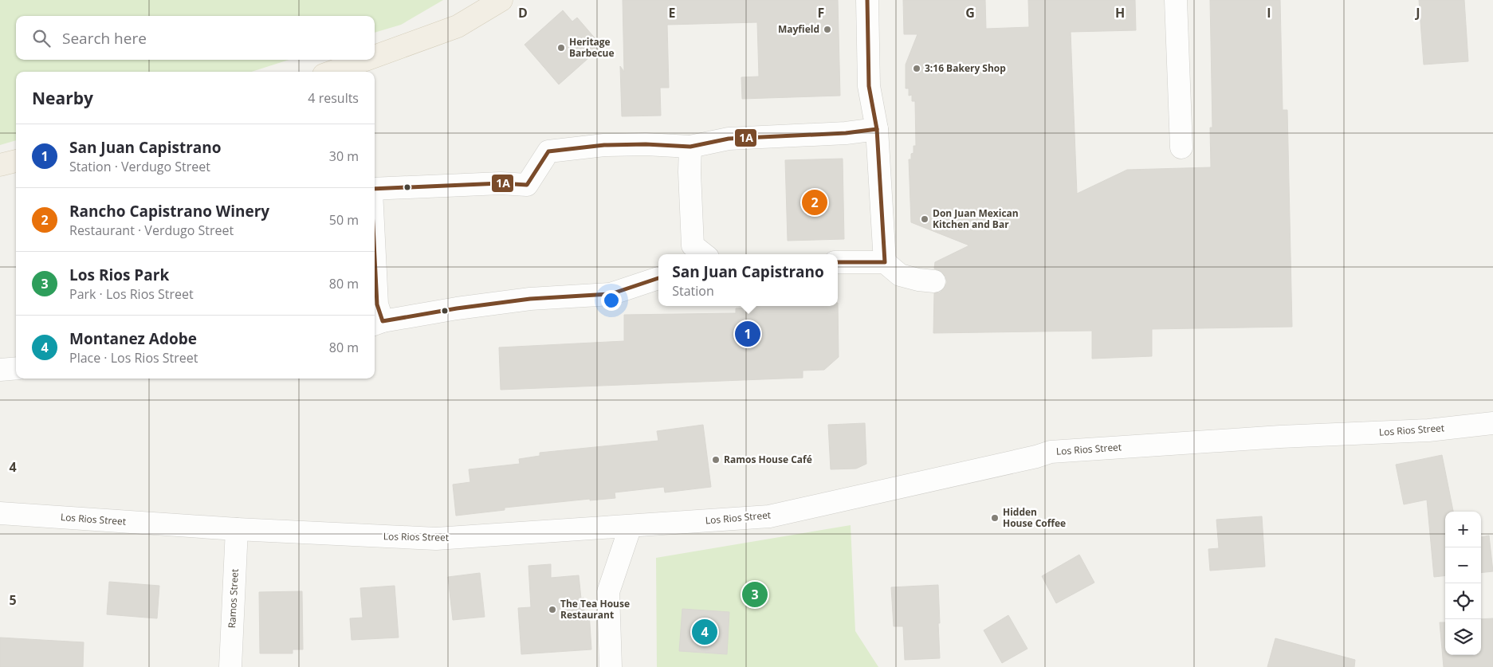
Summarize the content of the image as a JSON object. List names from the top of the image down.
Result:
{
  "streets": {
    "street": ["Los Rios Street", "Ramos Street"]
  },
  "crossings": [
    ["Los Rios Street", "Ramos Street"]
  ],
  "places": [
    "Mayfield",
    "Heritage Barbecue",
    "3:16 Bakery Shop",
    "Don Juan Mexican Kitchen and Bar",
    "Ramos House Café",
    "Hidden House Coffee",
    "The Tea House Restaurant"
  ],
  "lines": ["transit line 1A"],
  "page": {
    "search": "Search here",
    "heading": ["Nearby", "4 results"],
    "list": [
      {
        "mark": "1",
        "name": "San Juan Capistrano",
        "note": "Station · Verdugo Street",
        "value": "30 m"
      },
      {
        "mark": "2",
        "name": "Rancho Capistrano Winery",
        "note": "Restaurant · Verdugo Street",
        "value": "50 m"
      },
      {
        "mark": "3",
        "name": "Los Rios Park",
        "note": "Park · Los Rios Street",
        "value": "80 m"
      },
      {
        "mark": "4",
        "name": "Montanez Adobe",
        "note": "Place · Los Rios Street",
        "value": "80 m"
      }
    ],
    "pins": [
      "2",
      "1",
      "3",
      "4"
    ],
    "popup": ["San Juan Capistrano", "Station"],
    "map_buttons": ["+", "−"]
  },
  "grid": {
    "columns": [
      "D",
      "E",
      "F",
      "G",
      "H",
      "I",
      "J"
    ],
    "rows": ["4", "5"]
  }
}
